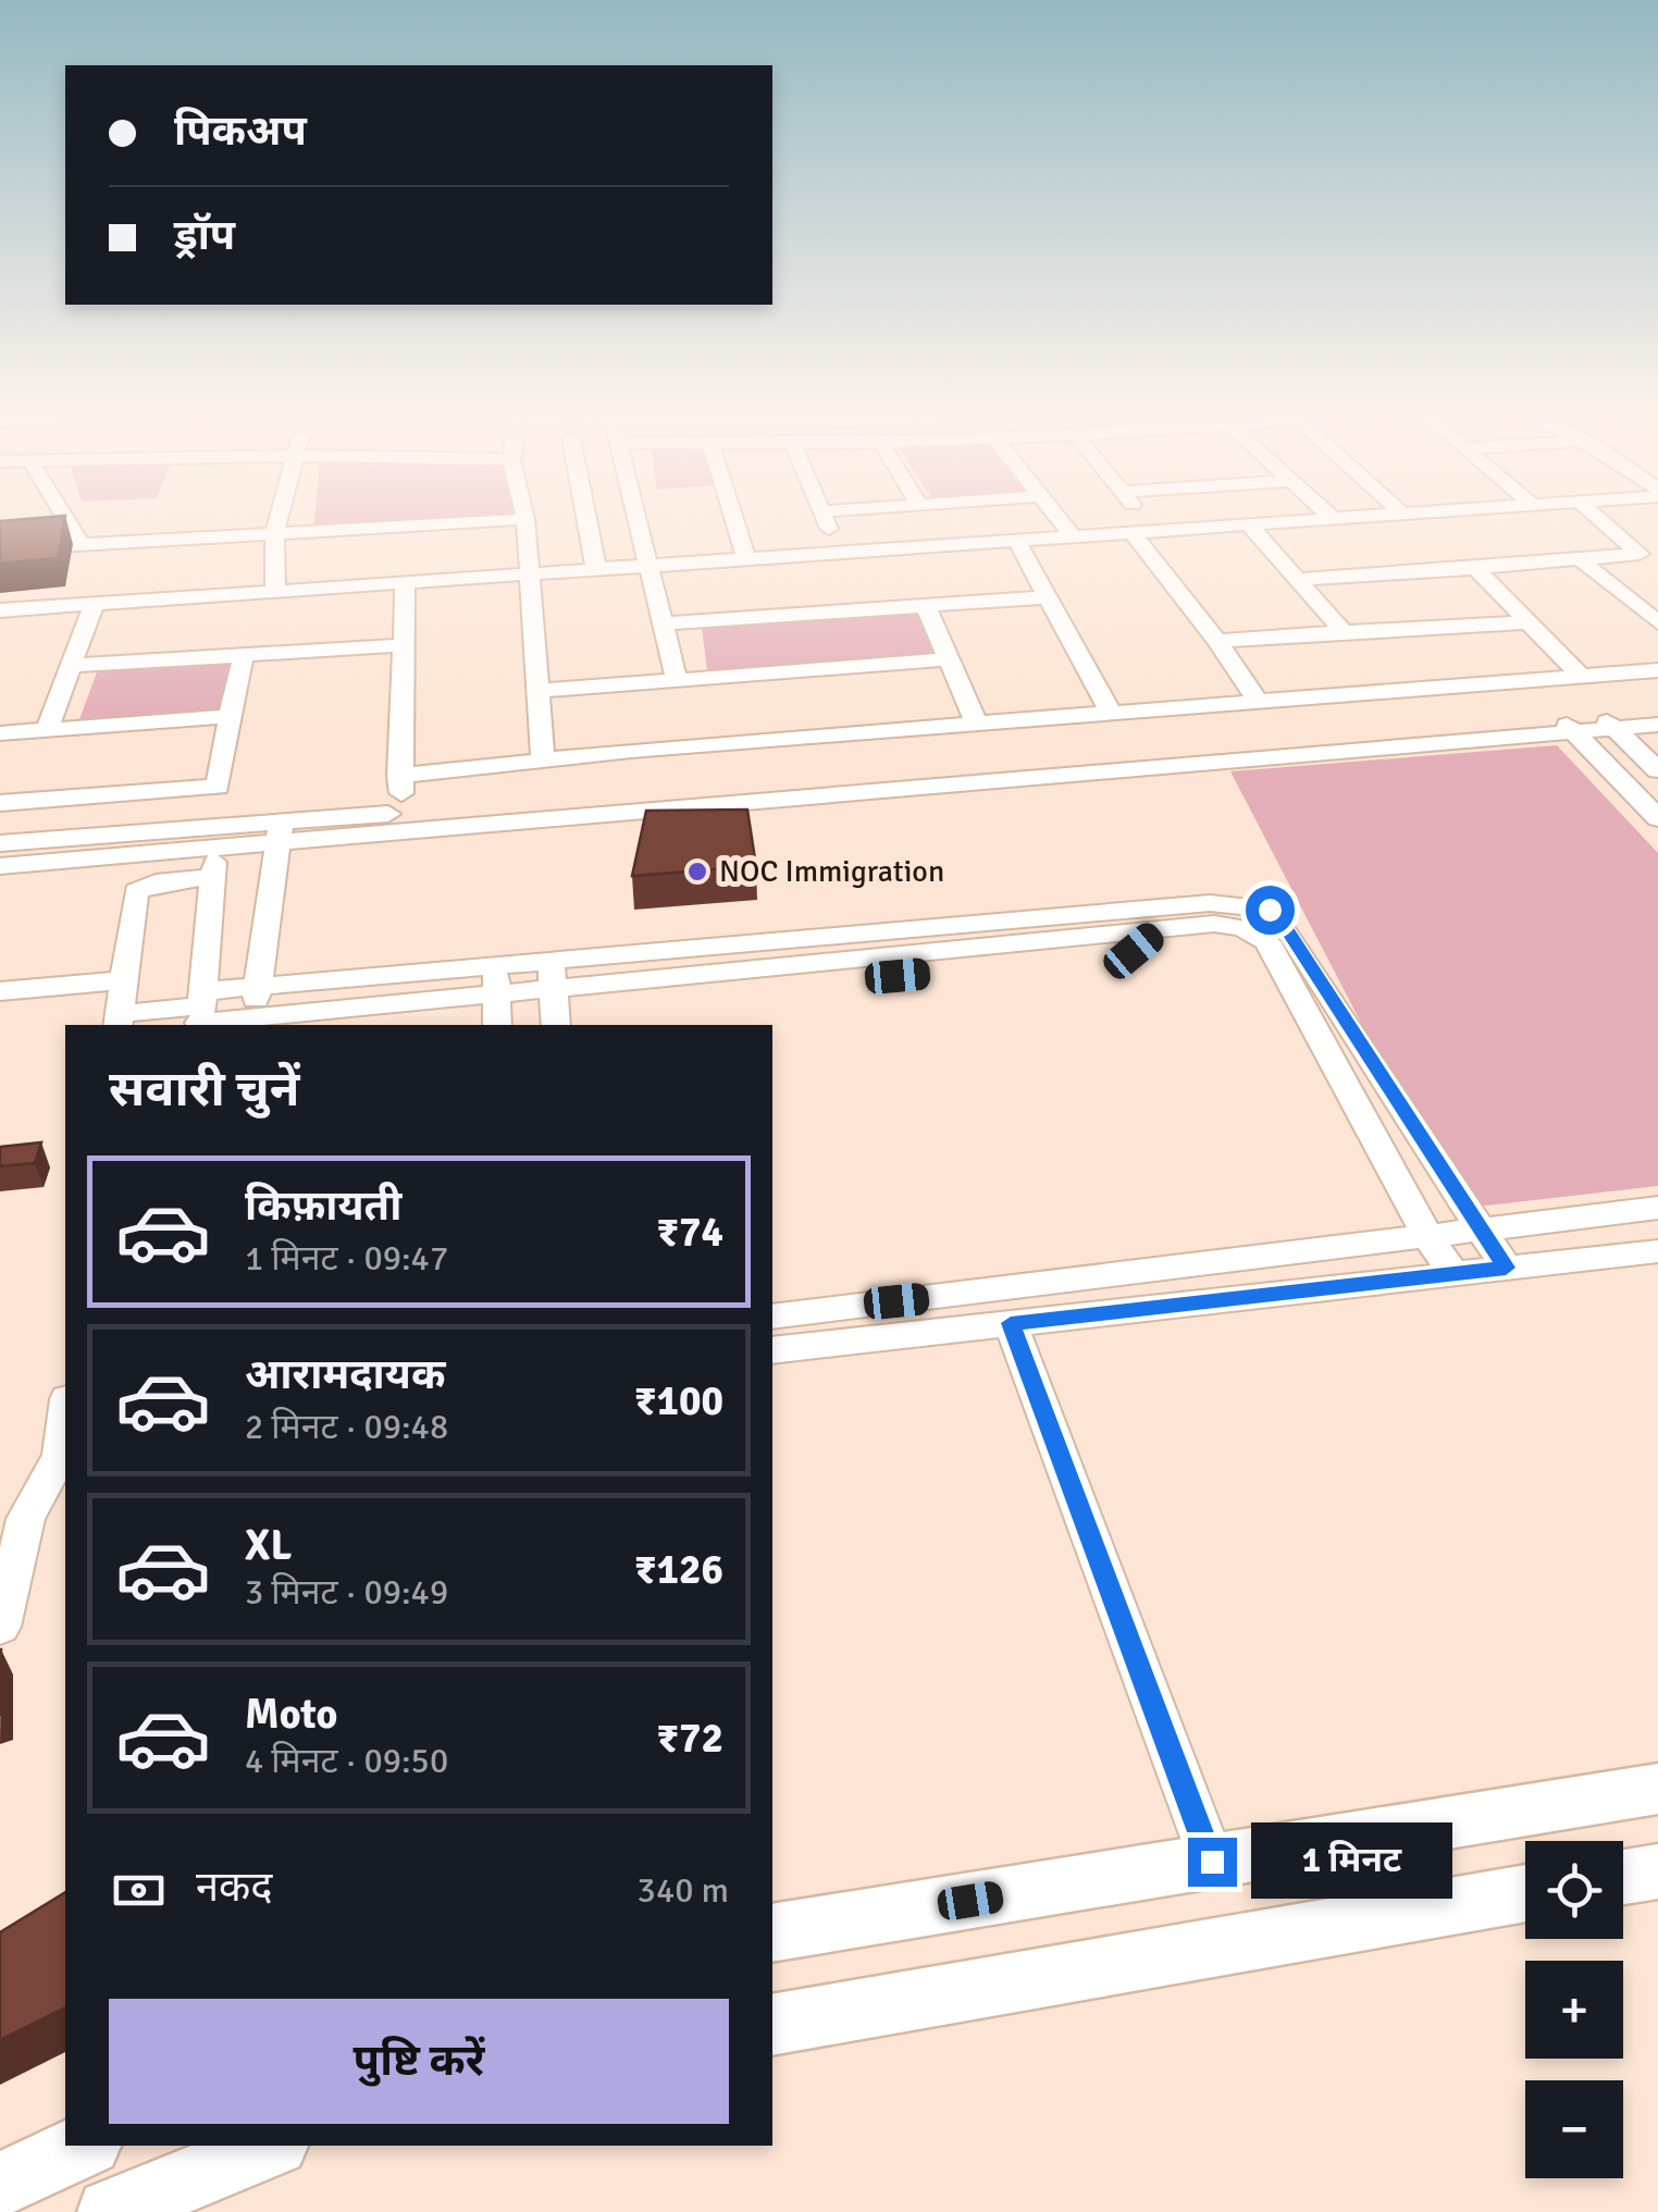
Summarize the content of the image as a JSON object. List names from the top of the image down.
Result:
{
  "places": ["NOC Immigration"],
  "page": {
    "banner": ["पिकअप", "ड्रॉप"],
    "heading": "सवारी चुनें",
    "list": [
      {
        "name": "किफ़ायती",
        "note": "1 मिनट · 09:47",
        "value": "₹74"
      },
      {
        "name": "आरामदायक",
        "note": "2 मिनट · 09:48",
        "value": "₹100"
      },
      {
        "name": "XL",
        "note": "3 मिनट · 09:49",
        "value": "₹126"
      },
      {
        "name": "Moto",
        "note": "4 मिनट · 09:50",
        "value": "₹72"
      }
    ],
    "bubble": "1 मिनट",
    "pay": ["नकद", "340 m"],
    "map_buttons": ["+", "−"],
    "buttons": "पुष्टि करें"
  }
}
